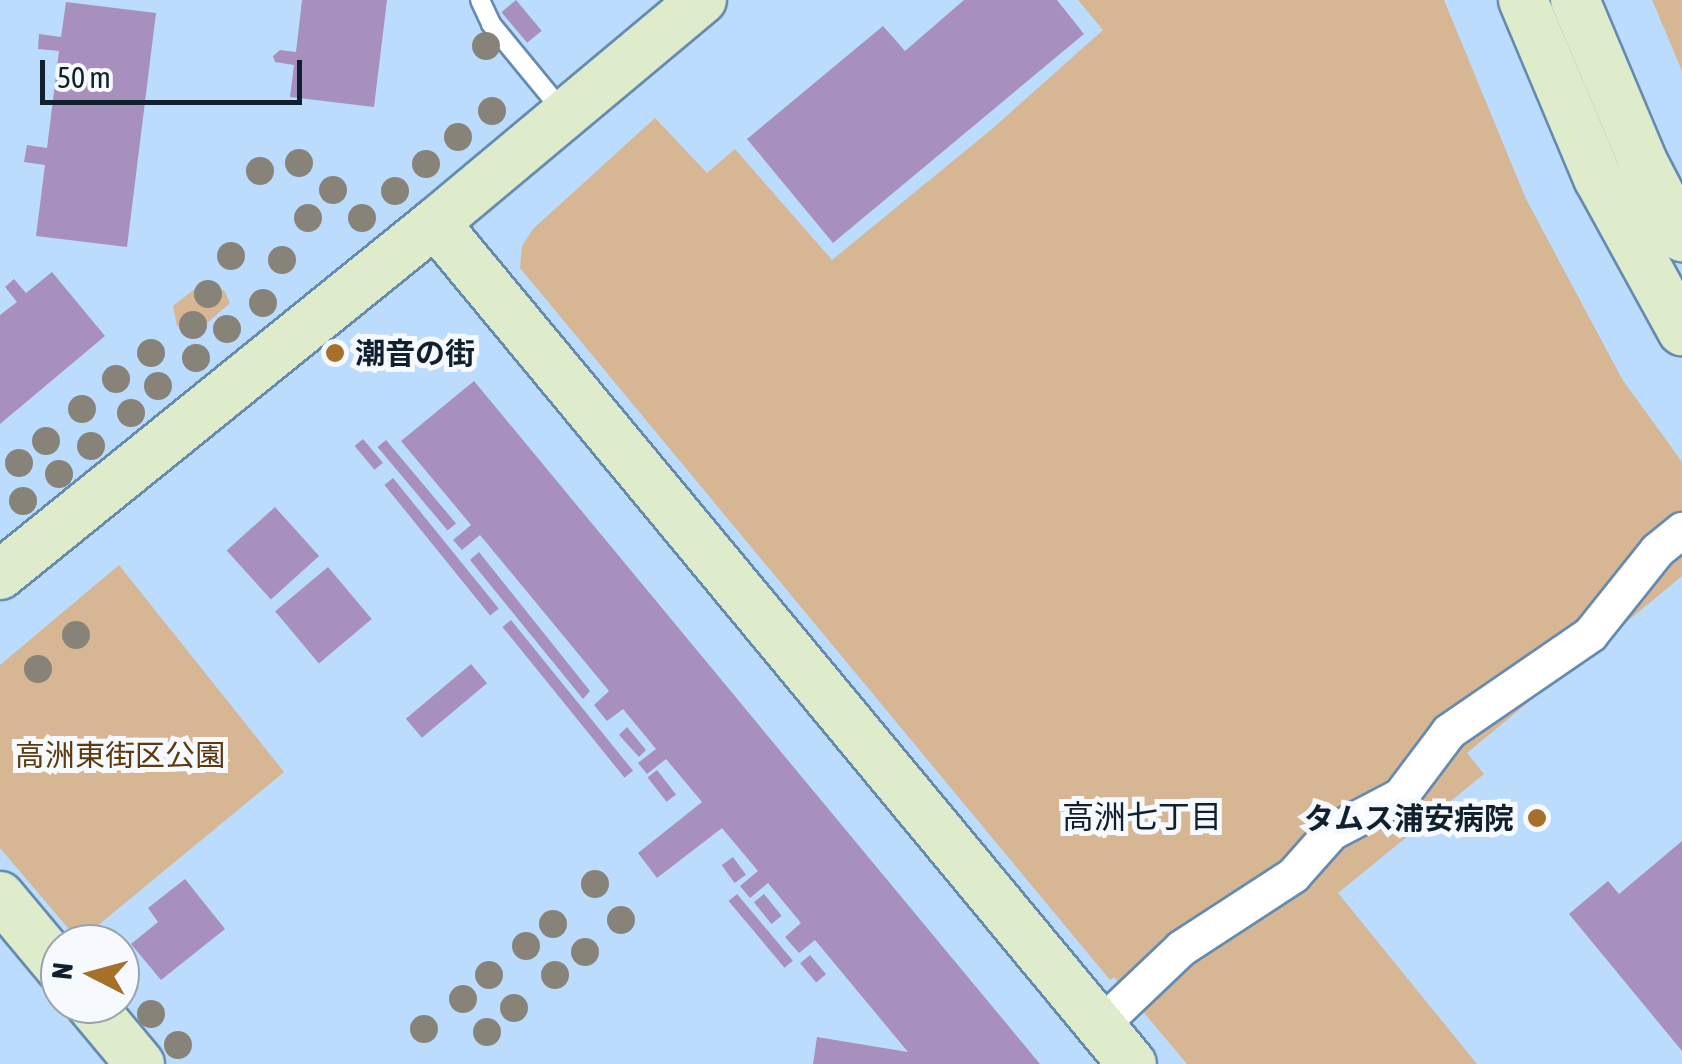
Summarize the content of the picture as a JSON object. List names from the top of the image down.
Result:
{
  "districts": ["高洲七丁目"],
  "parks": ["高洲東街区公園"],
  "places": ["潮音の街", "タムス浦安病院"],
  "scale_bar": "50 m",
  "north": "left"
}
